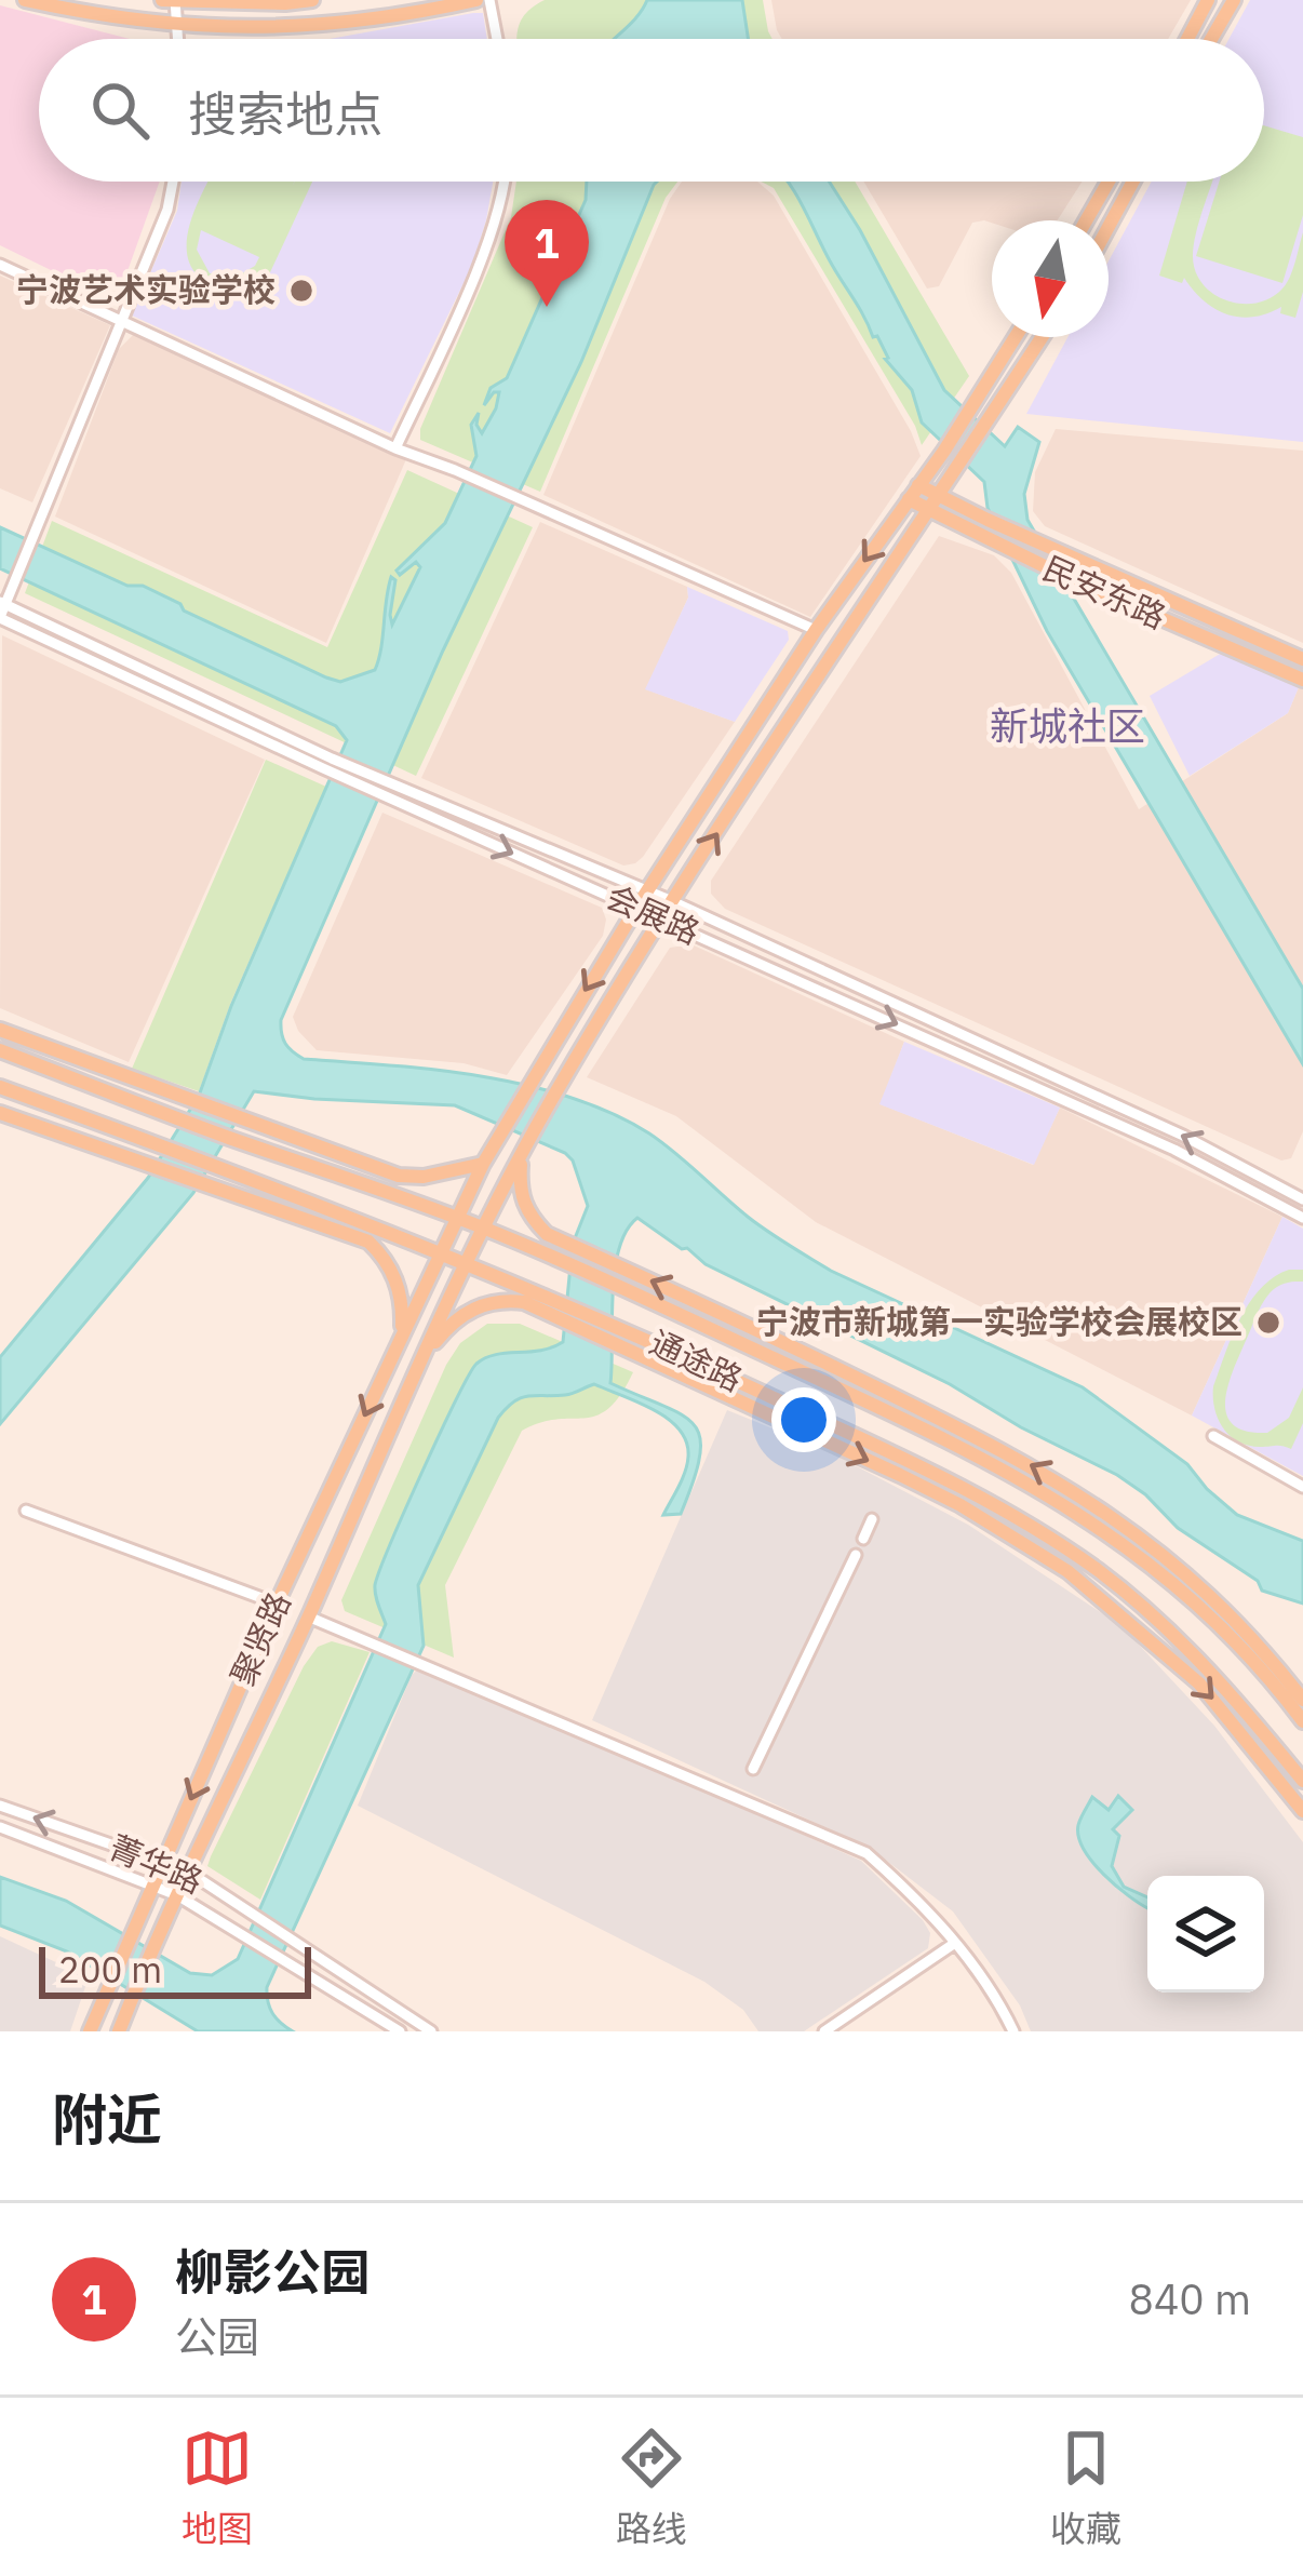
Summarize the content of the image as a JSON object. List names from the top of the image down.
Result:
{
  "streets": {
    "main road": ["民安东路", "通途路", "聚贤路"],
    "street": ["会展路", "菁华路"]
  },
  "crossings": [
    ["民安东路", "聚贤路"],
    ["会展路", "聚贤路"],
    ["通途路", "聚贤路"],
    ["聚贤路", "菁华路"]
  ],
  "districts": ["新城社区"],
  "places": ["宁波艺术实验学校", "宁波市新城第一实验学校会展校区"],
  "scale_bar": "200 m",
  "north": "bottom",
  "page": {
    "search": "搜索地点",
    "pins": "1",
    "scale": "200 m",
    "heading": "附近",
    "list": [
      {
        "mark": "1",
        "name": "柳影公园",
        "note": "公园",
        "value": "840 m"
      }
    ],
    "nav": ["地图", "路线", "收藏"]
  }
}
